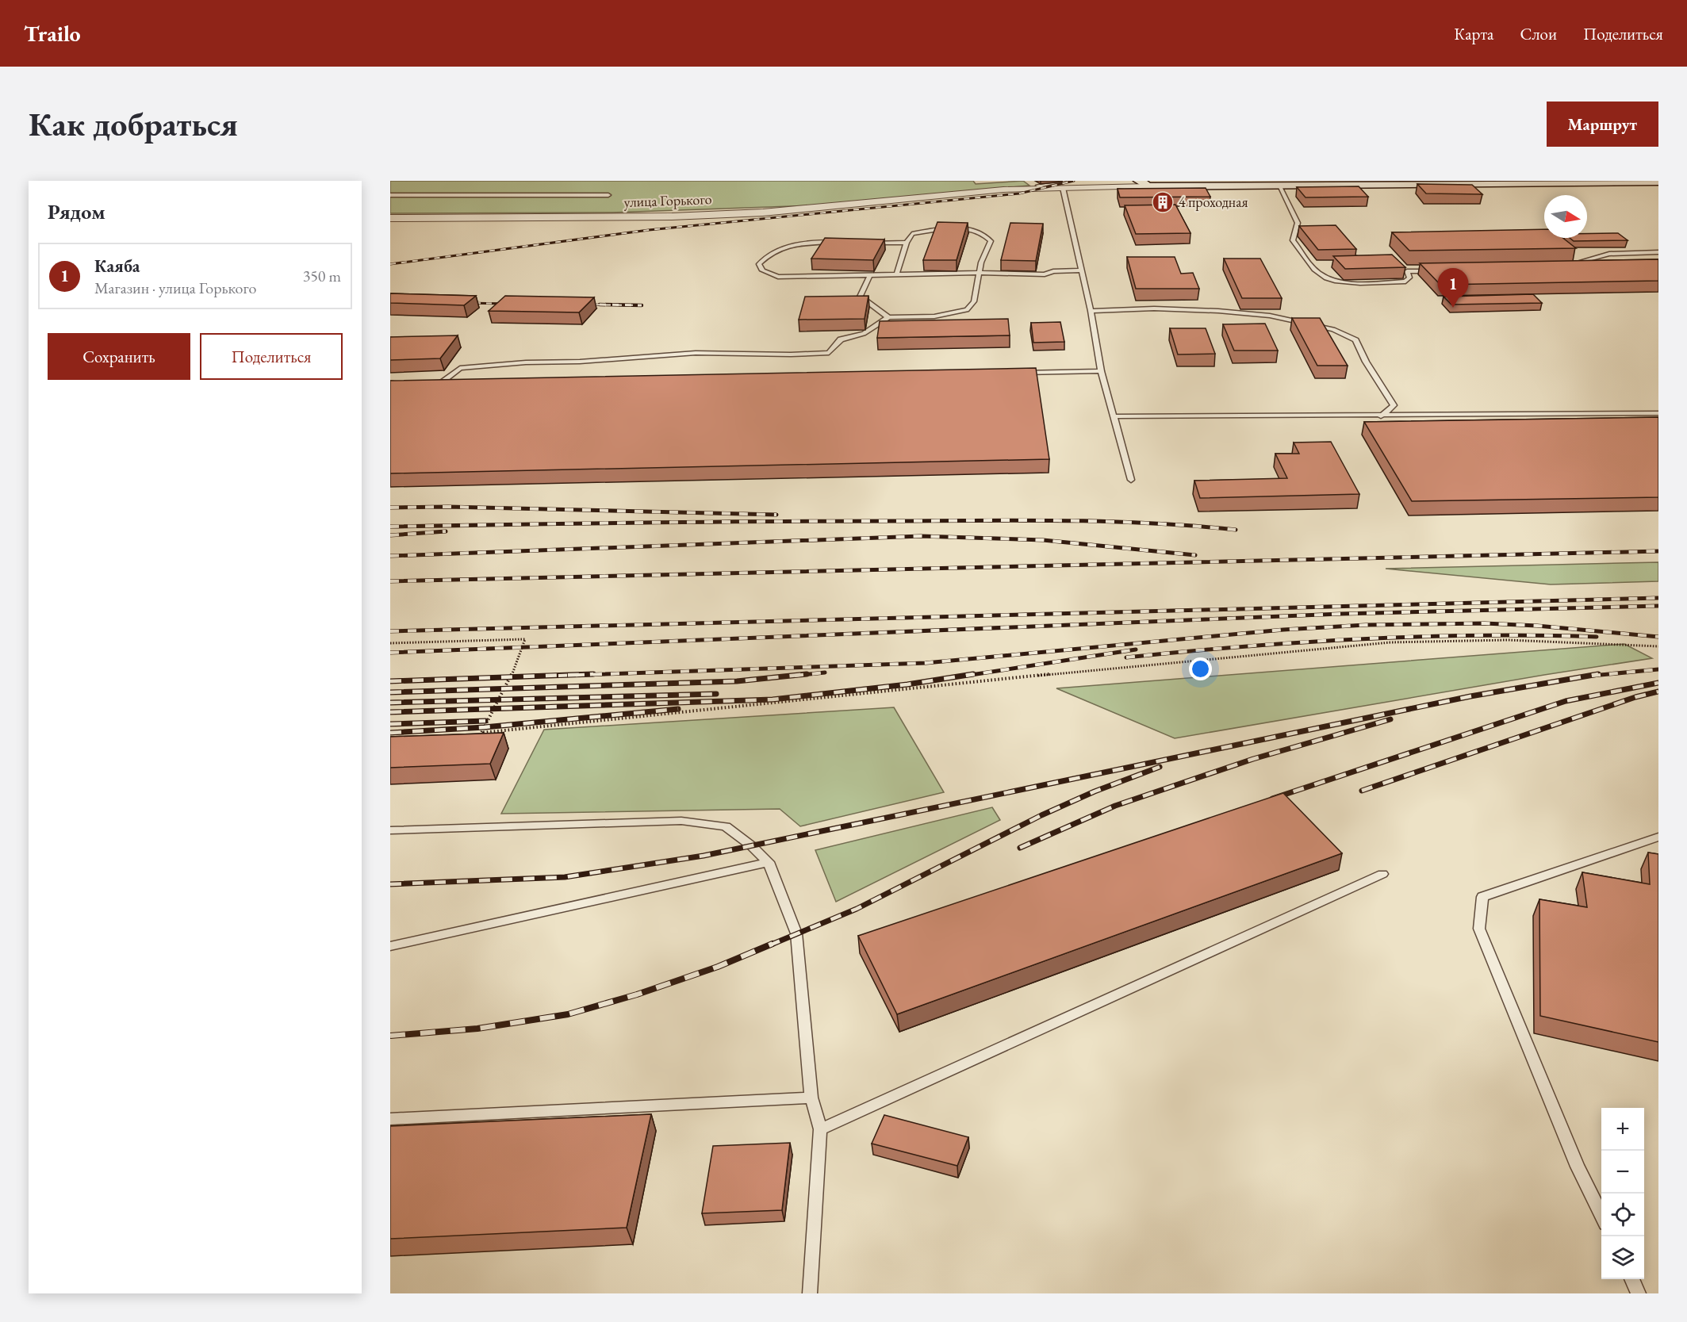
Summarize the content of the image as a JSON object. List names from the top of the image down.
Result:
{
  "streets": {
    "main road": ["улица Горького"]
  },
  "places": {
    "building": ["4 проходная"]
  },
  "north": "right",
  "page": {
    "header": "Trailo",
    "nav": ["Карта", "Слои", "Поделиться"],
    "buttons": [
      "Маршрут",
      ["Сохранить", "Поделиться"]
    ],
    "title": "Как добраться",
    "heading": "Рядом",
    "list": [
      {
        "mark": "1",
        "name": "Каяба",
        "note": "Магазин · улица Горького",
        "value": "350 m"
      }
    ],
    "pins": "1",
    "map_buttons": ["+", "−"]
  }
}
